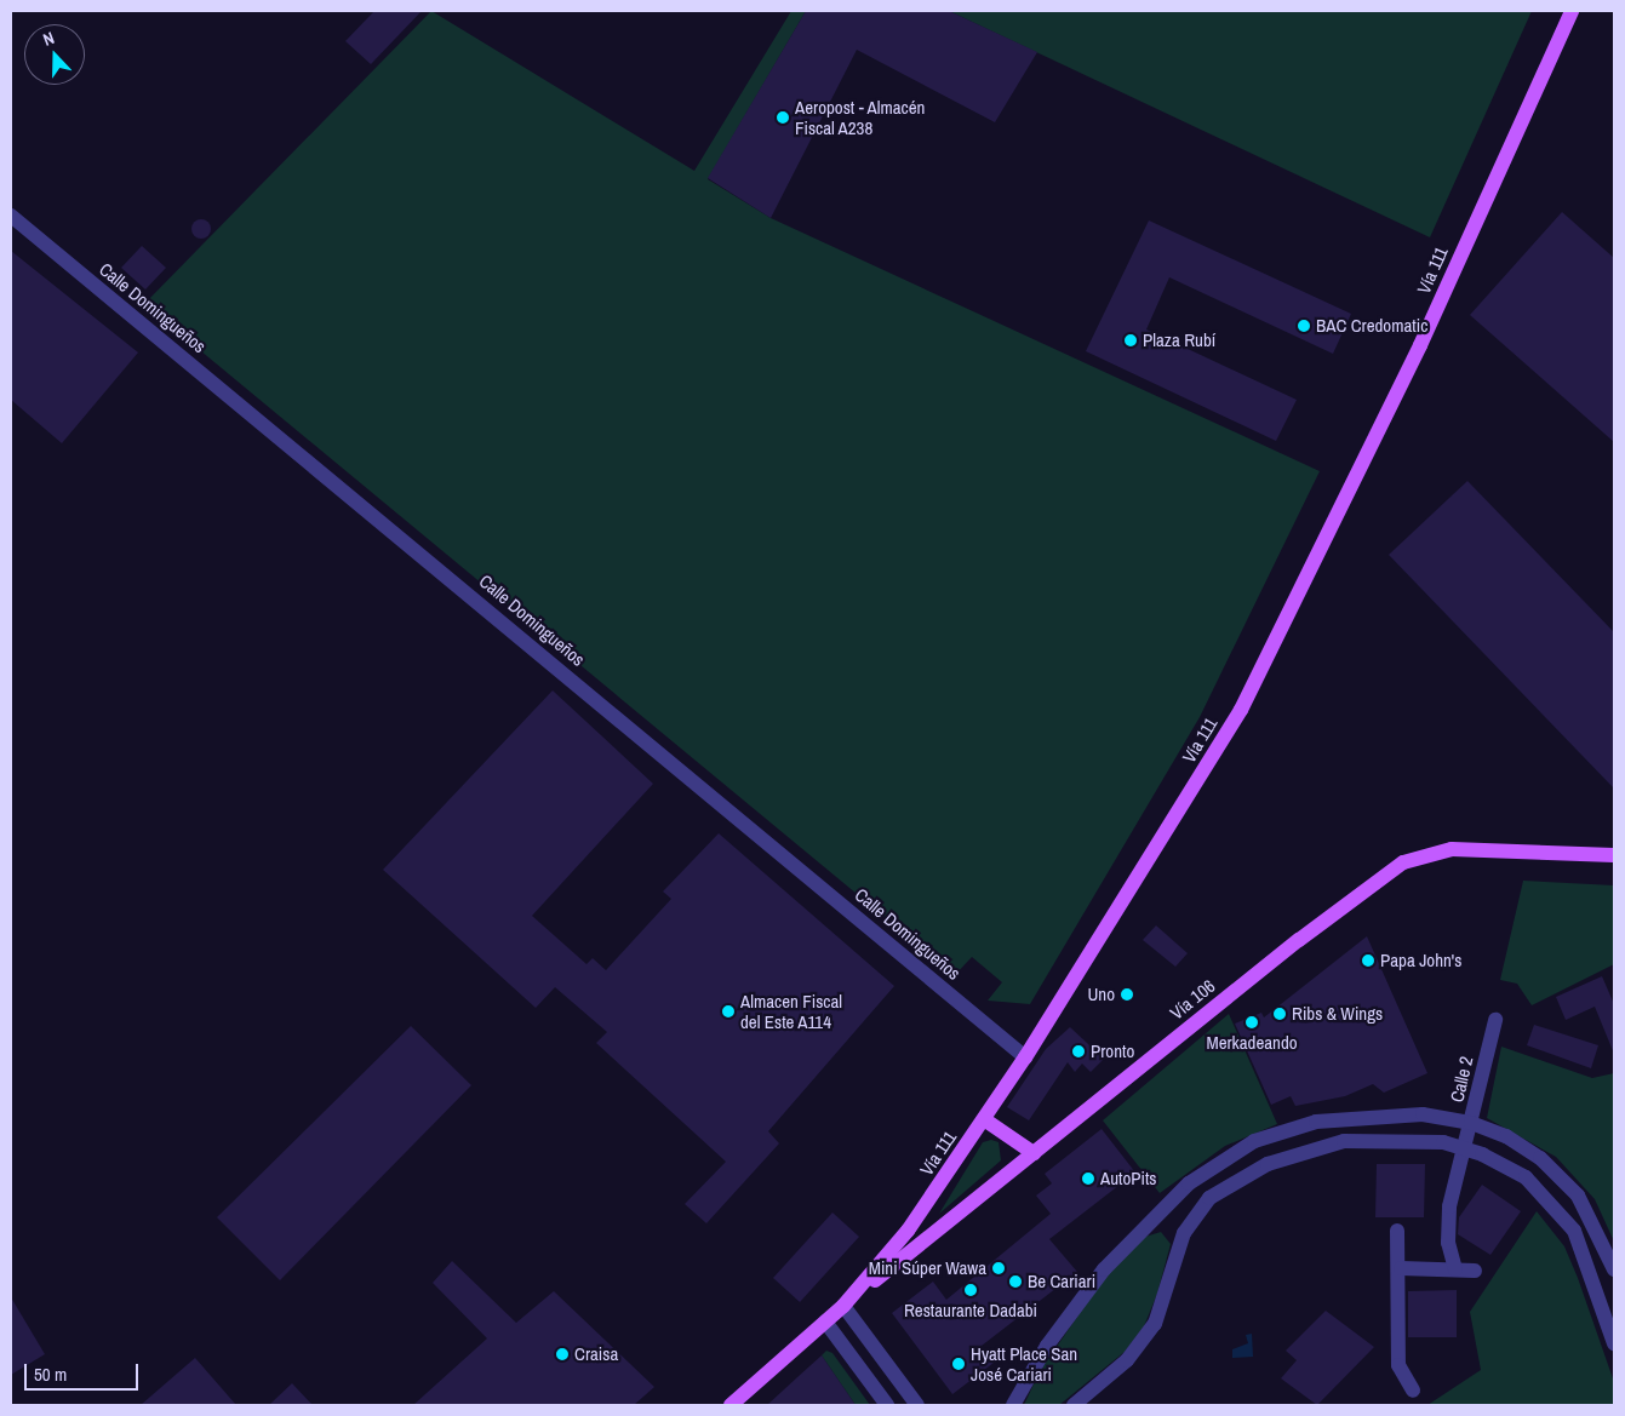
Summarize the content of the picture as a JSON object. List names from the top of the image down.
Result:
{
  "streets": {
    "main road": ["Vía 111", "Vía 106"],
    "street": ["Calle Domingueños", "Calle 2"]
  },
  "crossings": [
    ["Vía 111", "Calle Domingueños"],
    ["Vía 111", "Vía 106"]
  ],
  "places": [
    "Aeropost - Almacén Fiscal A238",
    "BAC Credomatic",
    "Plaza Rubí",
    "Papa John's",
    "Uno",
    "Almacen Fiscal del Este A114",
    "Ribs & Wings",
    "Merkadeando",
    "Pronto",
    "AutoPits",
    "Mini Súper Wawa",
    "Be Cariari",
    "Restaurante Dadabi",
    "Craisa",
    "Hyatt Place San José Cariari"
  ],
  "scale_bar": "50 m",
  "north": "top"
}
